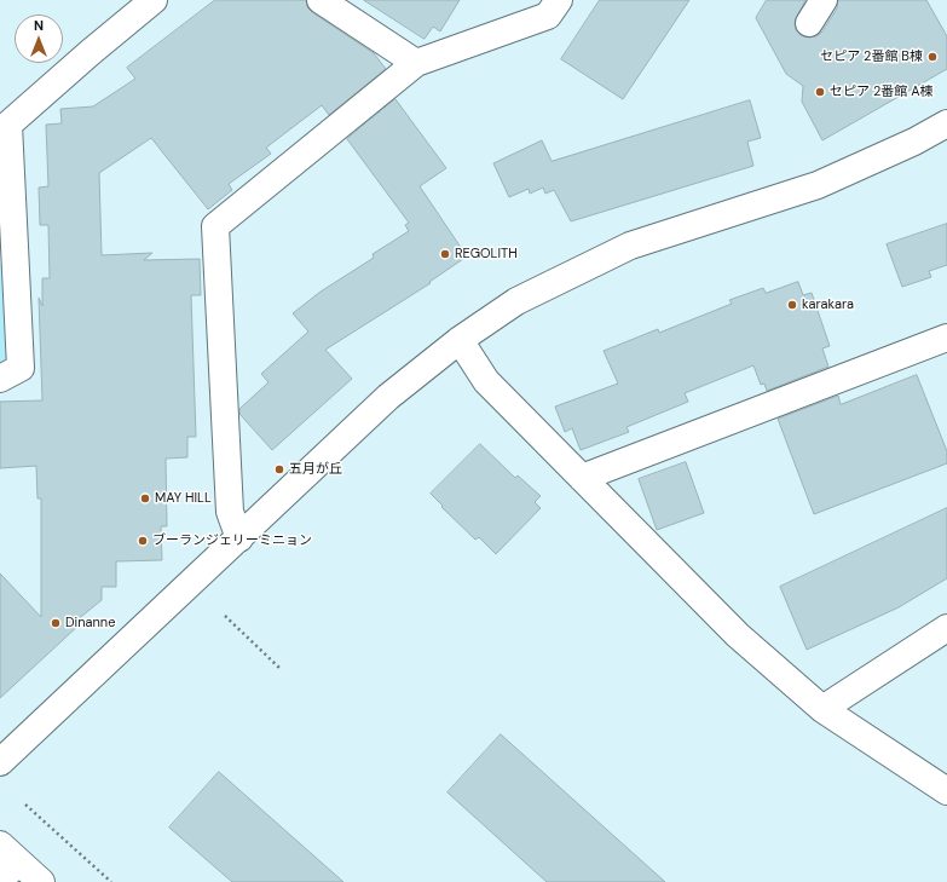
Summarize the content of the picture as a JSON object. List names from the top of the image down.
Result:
{
  "places": [
    "セピア 2番館 B棟",
    "セピア 2番館 A棟",
    "REGOLITH",
    "karakara",
    "五月が丘",
    "MAY HILL",
    "ブーランジェリーミニョン",
    "Dinanne"
  ],
  "north": "top"
}
